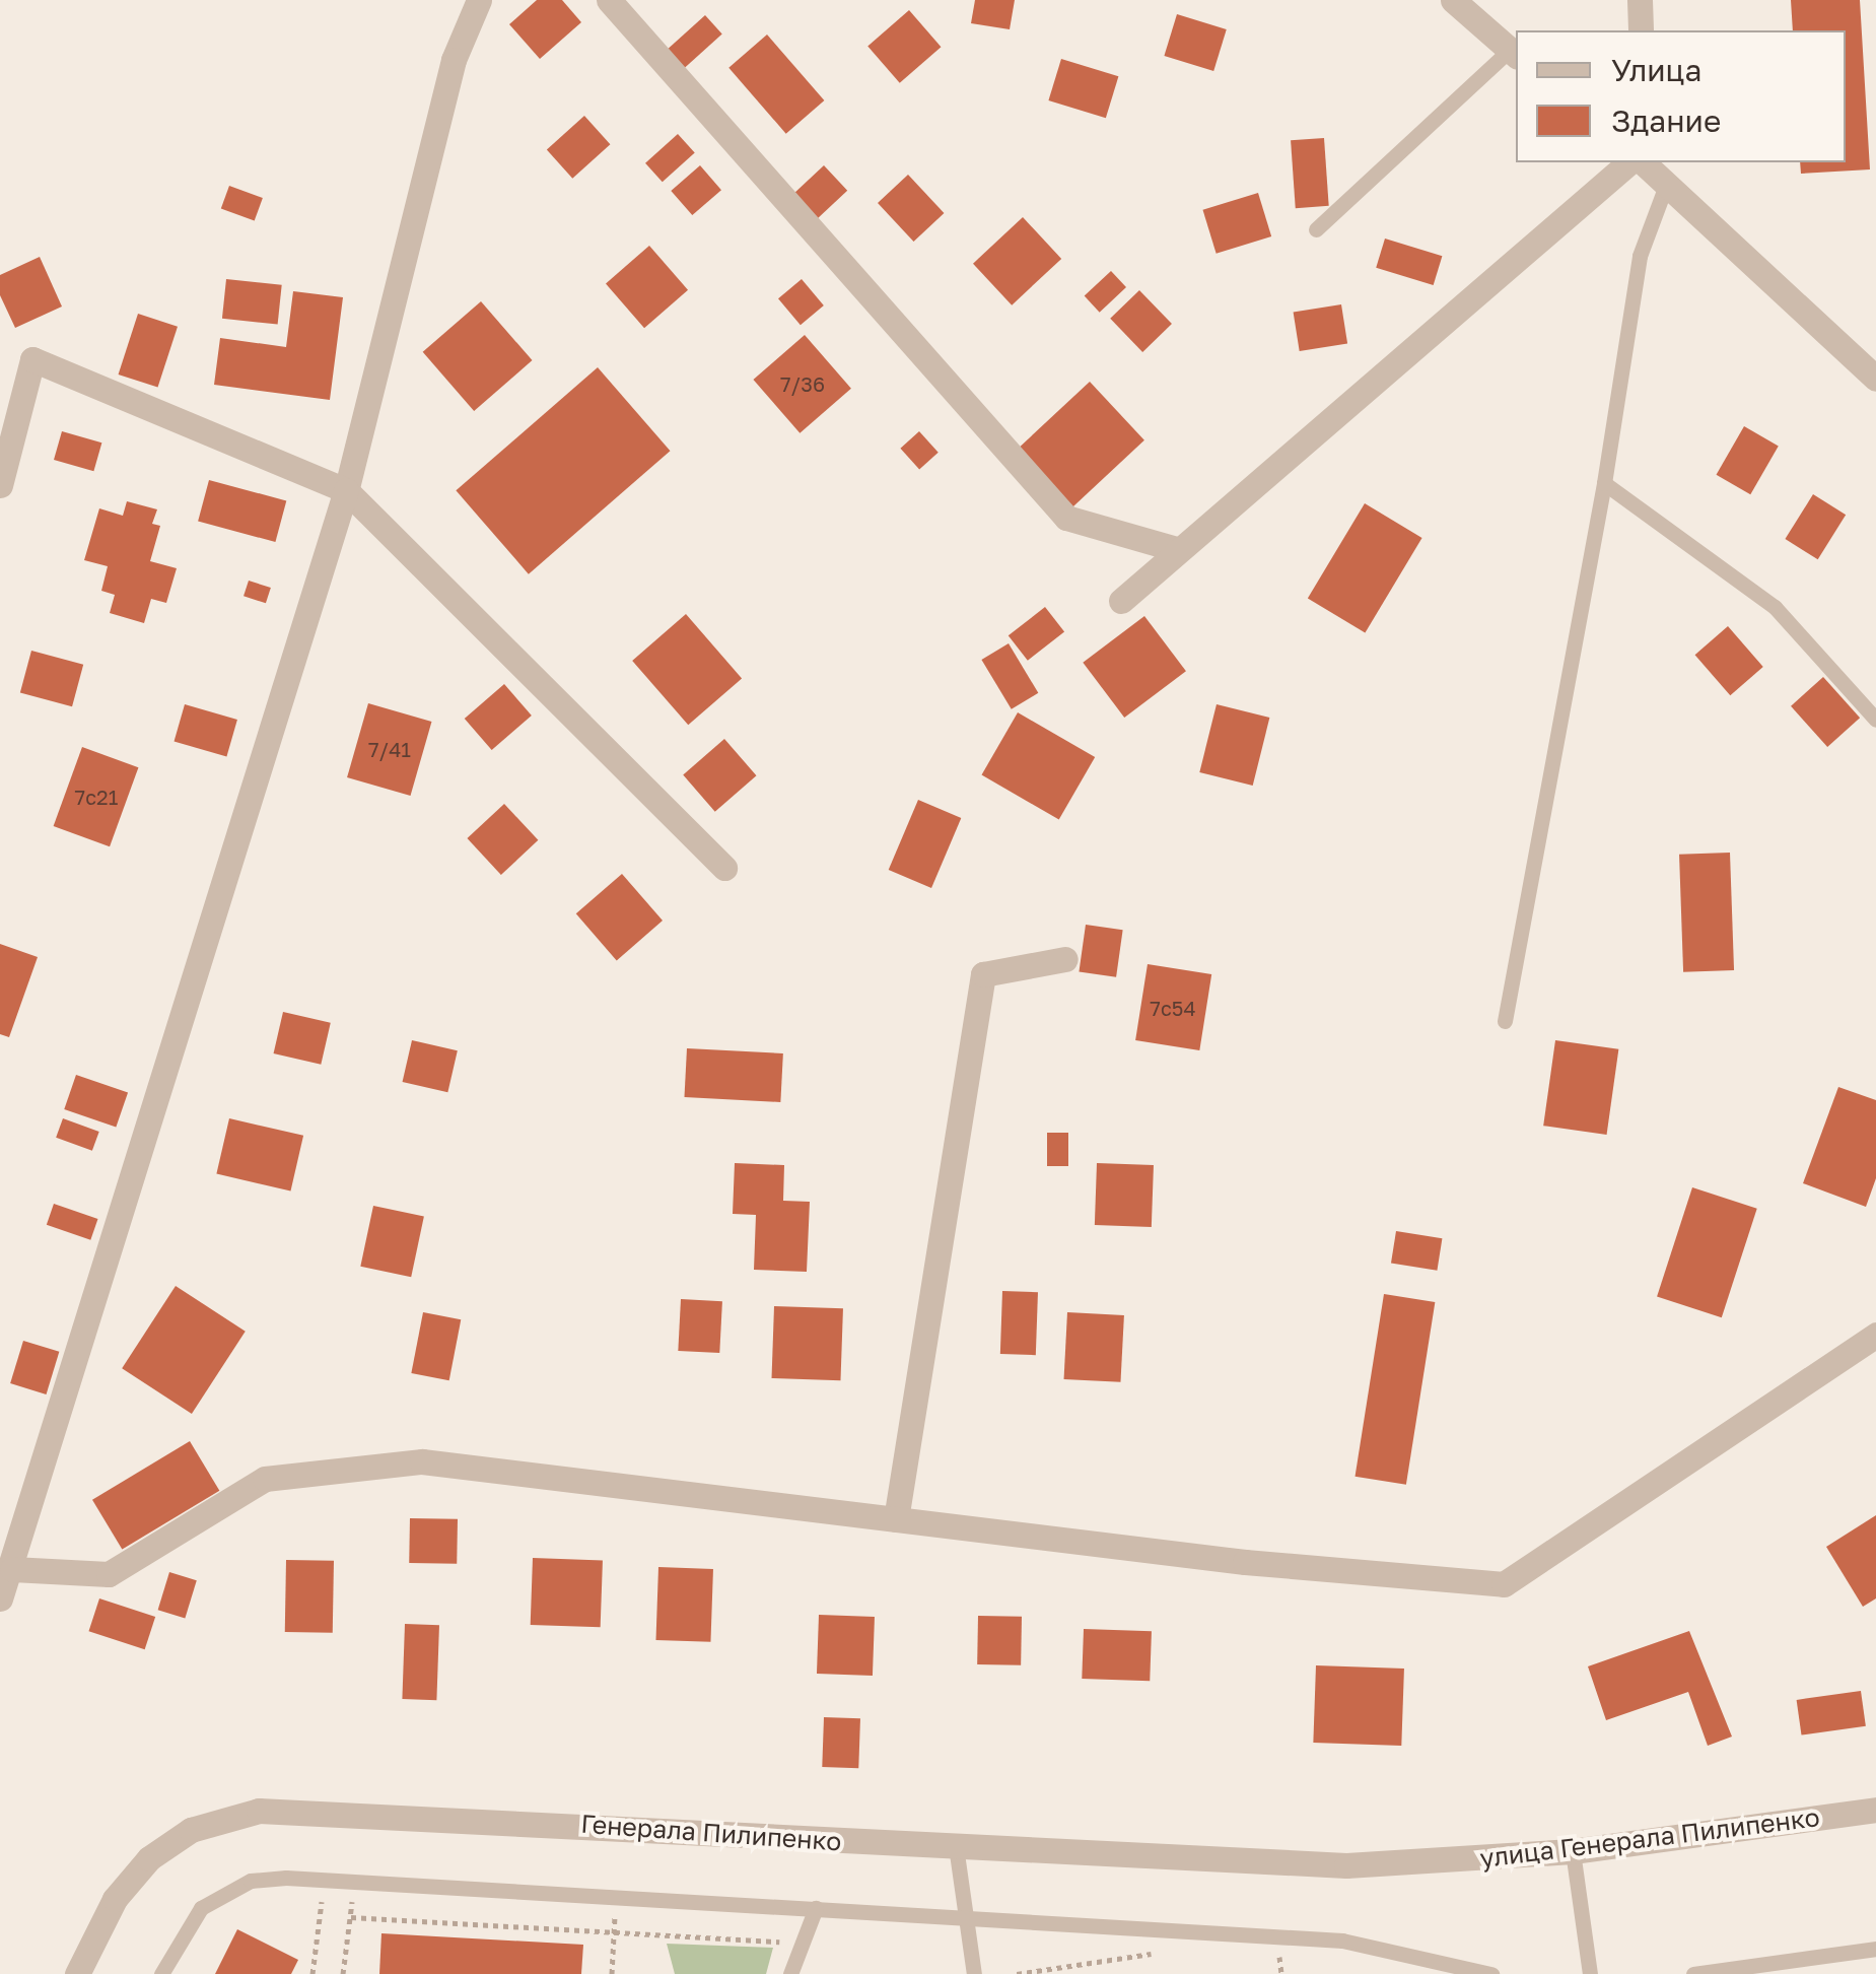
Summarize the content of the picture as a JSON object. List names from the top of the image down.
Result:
{
  "streets": {
    "street": ["Генерала Пилипенко", "улица Генерала Пилипенко"]
  },
  "crossings": [
    ["Генерала Пилипенко", "улица Генерала Пилипенко"]
  ],
  "house_numbers": [
    "7/36",
    "7/41",
    "7с21",
    "7с54"
  ],
  "legend": ["Улица", "Здание"]
}
